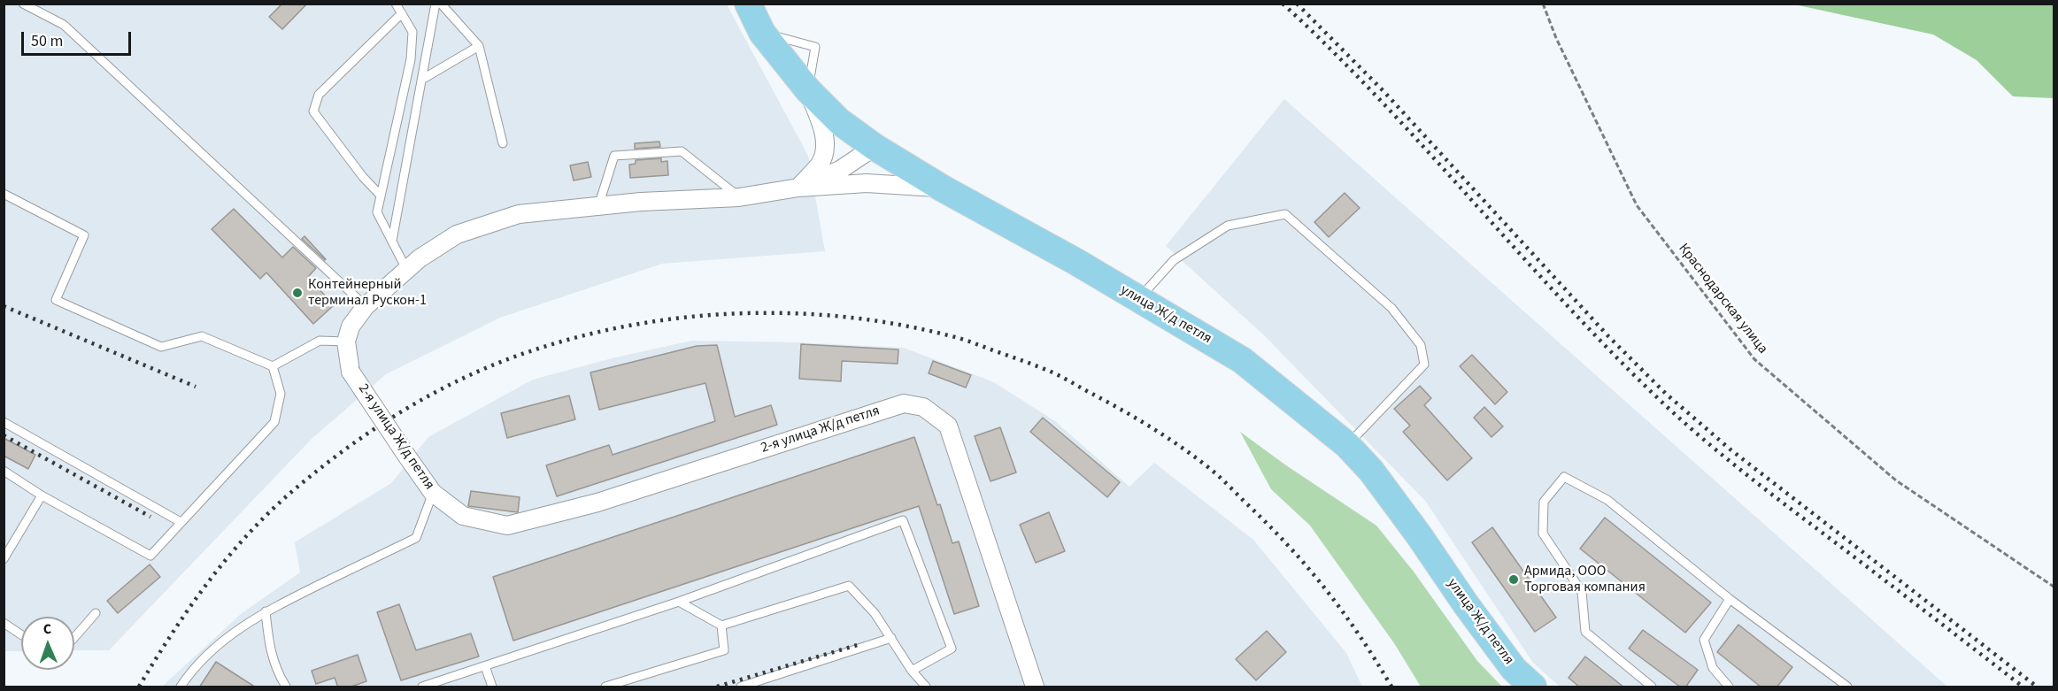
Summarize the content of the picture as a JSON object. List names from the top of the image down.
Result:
{
  "streets": {
    "main road": ["улица Ж/д петля"],
    "street": ["2-я улица Ж/д петля"],
    "path": ["Краснодарская улица"]
  },
  "places": ["Контейнерный терминал Рускон-1", "Армида, ООО Торговая компания"],
  "scale_bar": "50 m",
  "north": "top"
}
